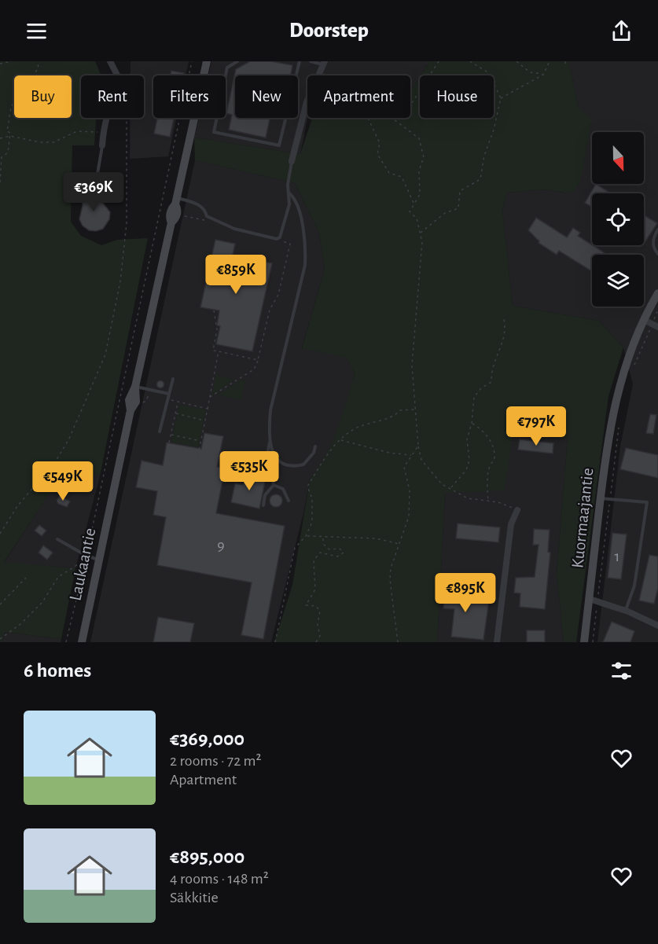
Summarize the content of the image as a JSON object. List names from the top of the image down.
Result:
{
  "streets": {
    "main road": ["Kuormaajantie", "Laukaantie"]
  },
  "house_numbers": ["9", "1"],
  "north": "bottom",
  "page": {
    "header": "Doorstep",
    "chip": [
      "Buy",
      "Rent",
      "Filters",
      "New",
      "Apartment",
      "House"
    ],
    "price": [
      "€369K",
      "€859K",
      "€797K",
      "€535K",
      "€549K",
      "€895K"
    ],
    "heading": "6 homes",
    "list": [
      {
        "name": "€369,000",
        "note": "2 rooms · 72 m² · Apartment"
      },
      {
        "name": "€895,000",
        "note": "4 rooms · 148 m² · Säkkitie"
      }
    ]
  }
}
